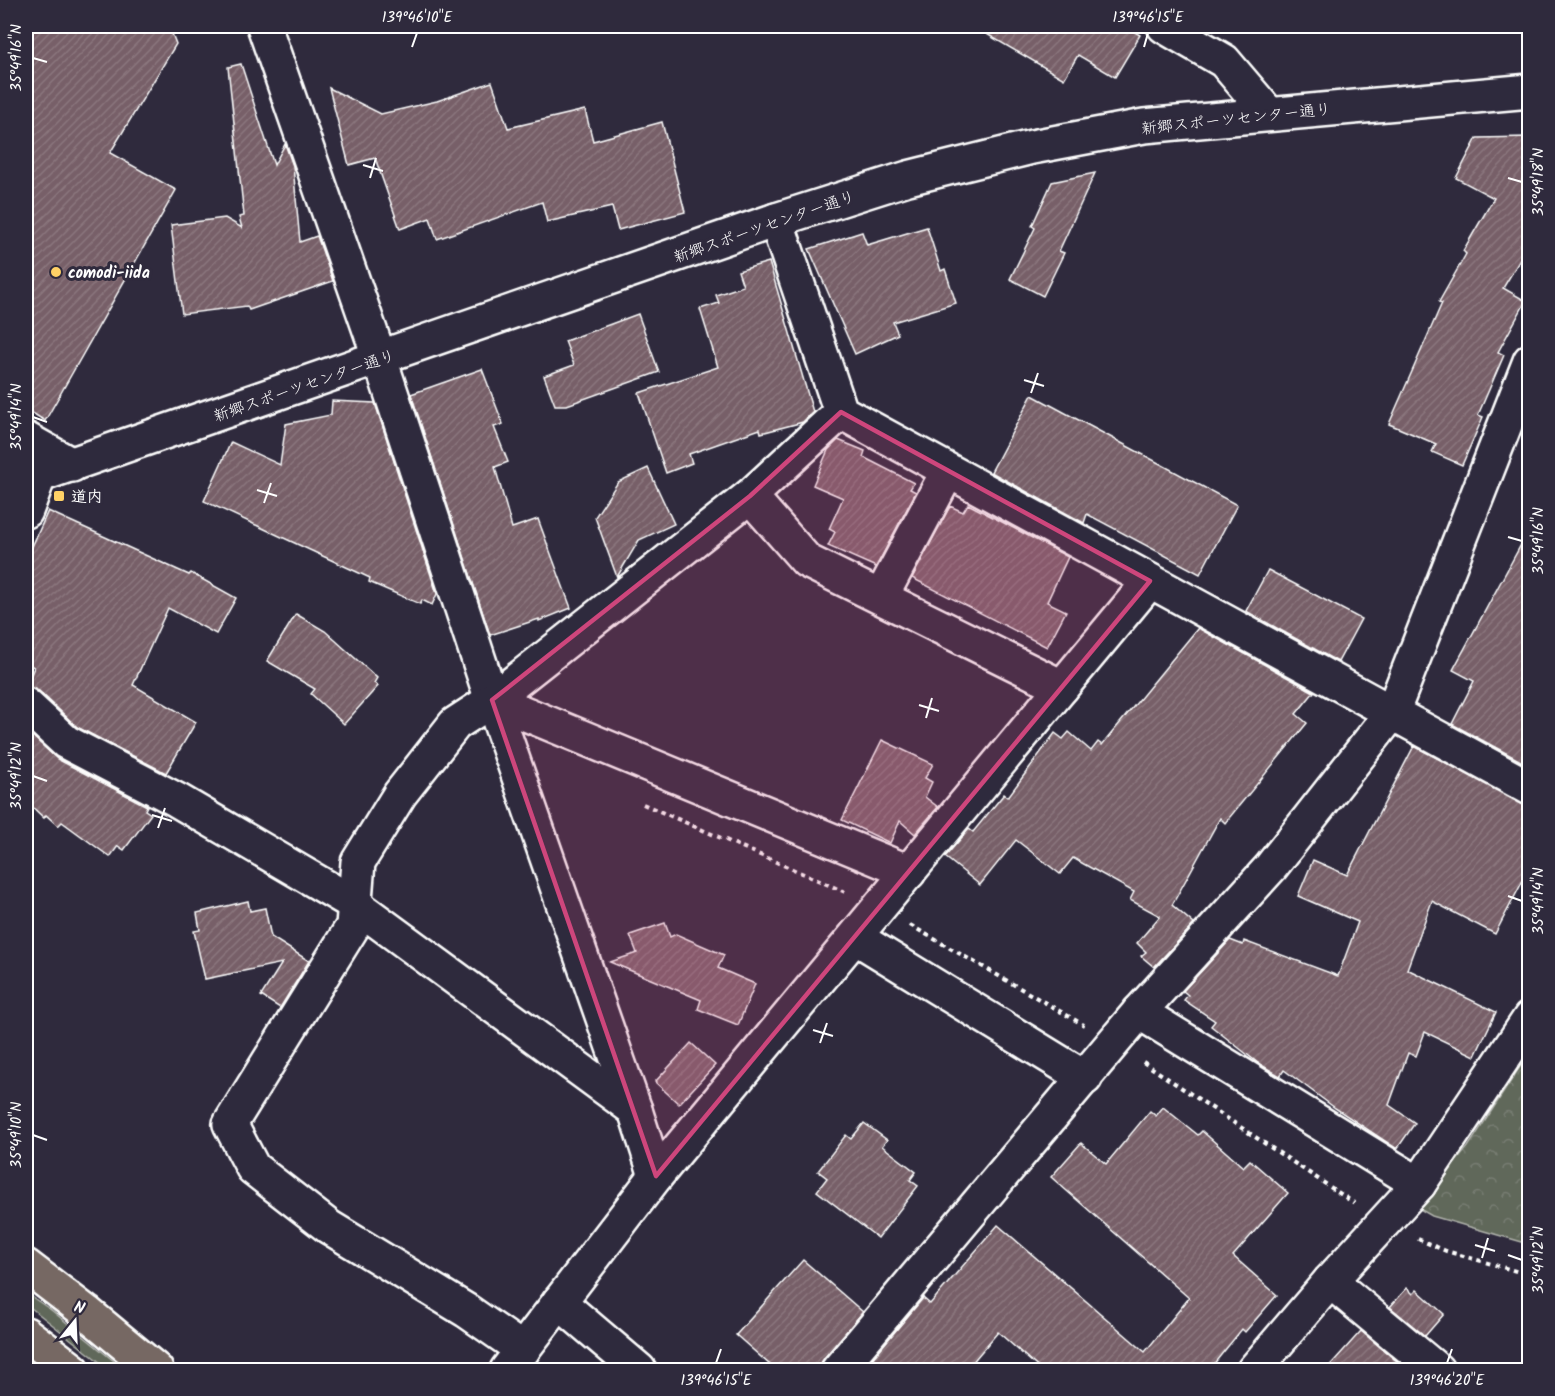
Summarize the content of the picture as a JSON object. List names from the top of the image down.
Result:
{
  "streets": {
    "street": ["新郷スポーツセンター通り"]
  },
  "places": {
    "other": ["comodi-iida"],
    "transit": ["道内"]
  },
  "north": "top",
  "coordinates": [
    "139°46'10\"E",
    "139°46'15\"E",
    "35°49'16\"N",
    "35°49'18\"N",
    "35°49'14\"N",
    "35°49'12\"N",
    "35°49'10\"N",
    "139°46'20\"E"
  ]
}
